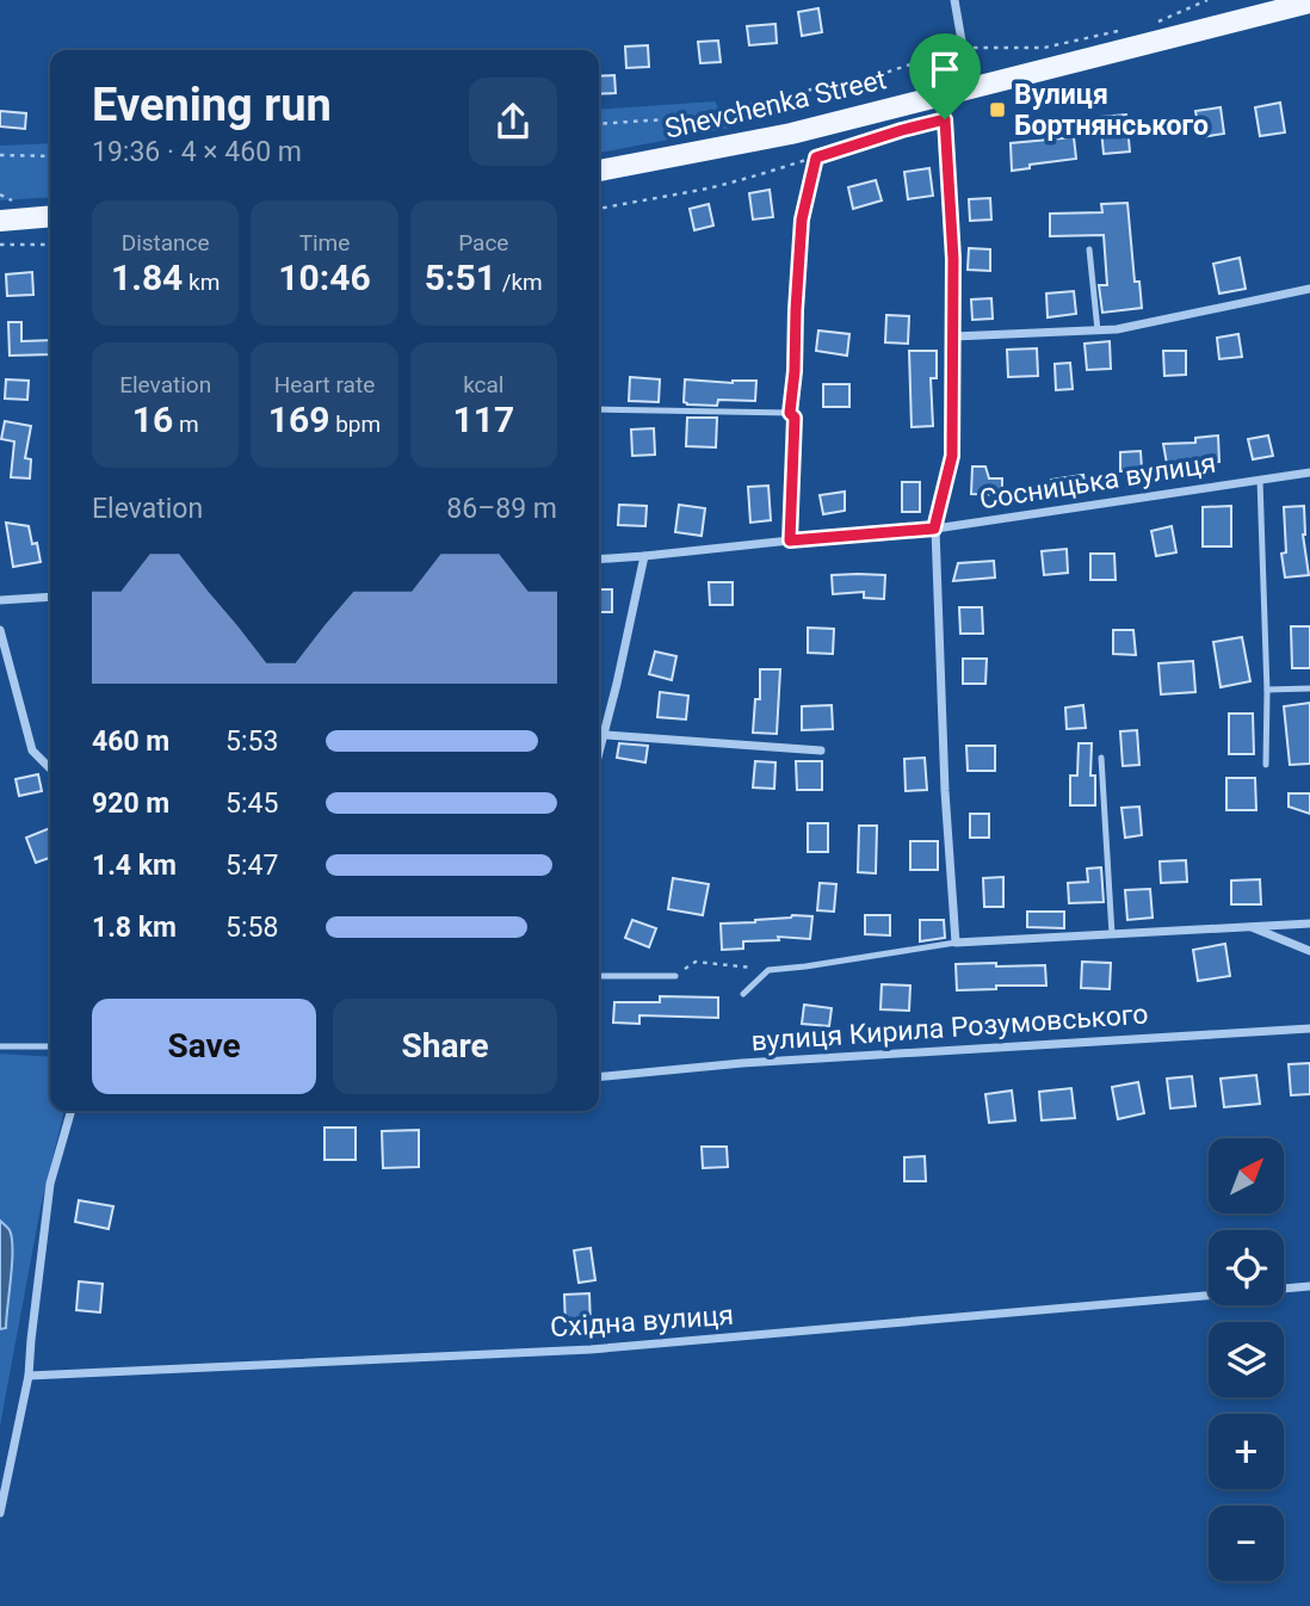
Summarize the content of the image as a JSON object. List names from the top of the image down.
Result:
{
  "streets": {
    "main road": ["Shevchenka Street"],
    "street": ["Сосницька вулиця", "вулиця Кирила Розумовського", "Східна вулиця"]
  },
  "places": {
    "transit": ["Вулиця Бортнянського"]
  },
  "north": "top right",
  "page": {
    "heading": ["Evening run", "19:36 · 4 × 460 m"],
    "stats": [
      ["Distance", "1.84 km"],
      ["Time", "10:46"],
      ["Pace", "5:51 /km"],
      ["Elevation", "16 m"],
      ["Heart rate", "169 bpm"],
      ["kcal", "117"]
    ],
    "chart": ["Elevation", "86–89 m"],
    "list": [
      {
        "name": "460 m",
        "note": "5:53"
      },
      {
        "name": "920 m",
        "note": "5:45"
      },
      {
        "name": "1.4 km",
        "note": "5:47"
      },
      {
        "name": "1.8 km",
        "note": "5:58"
      }
    ],
    "buttons": ["Save", "Share"],
    "map_buttons": ["+", "−"]
  }
}
